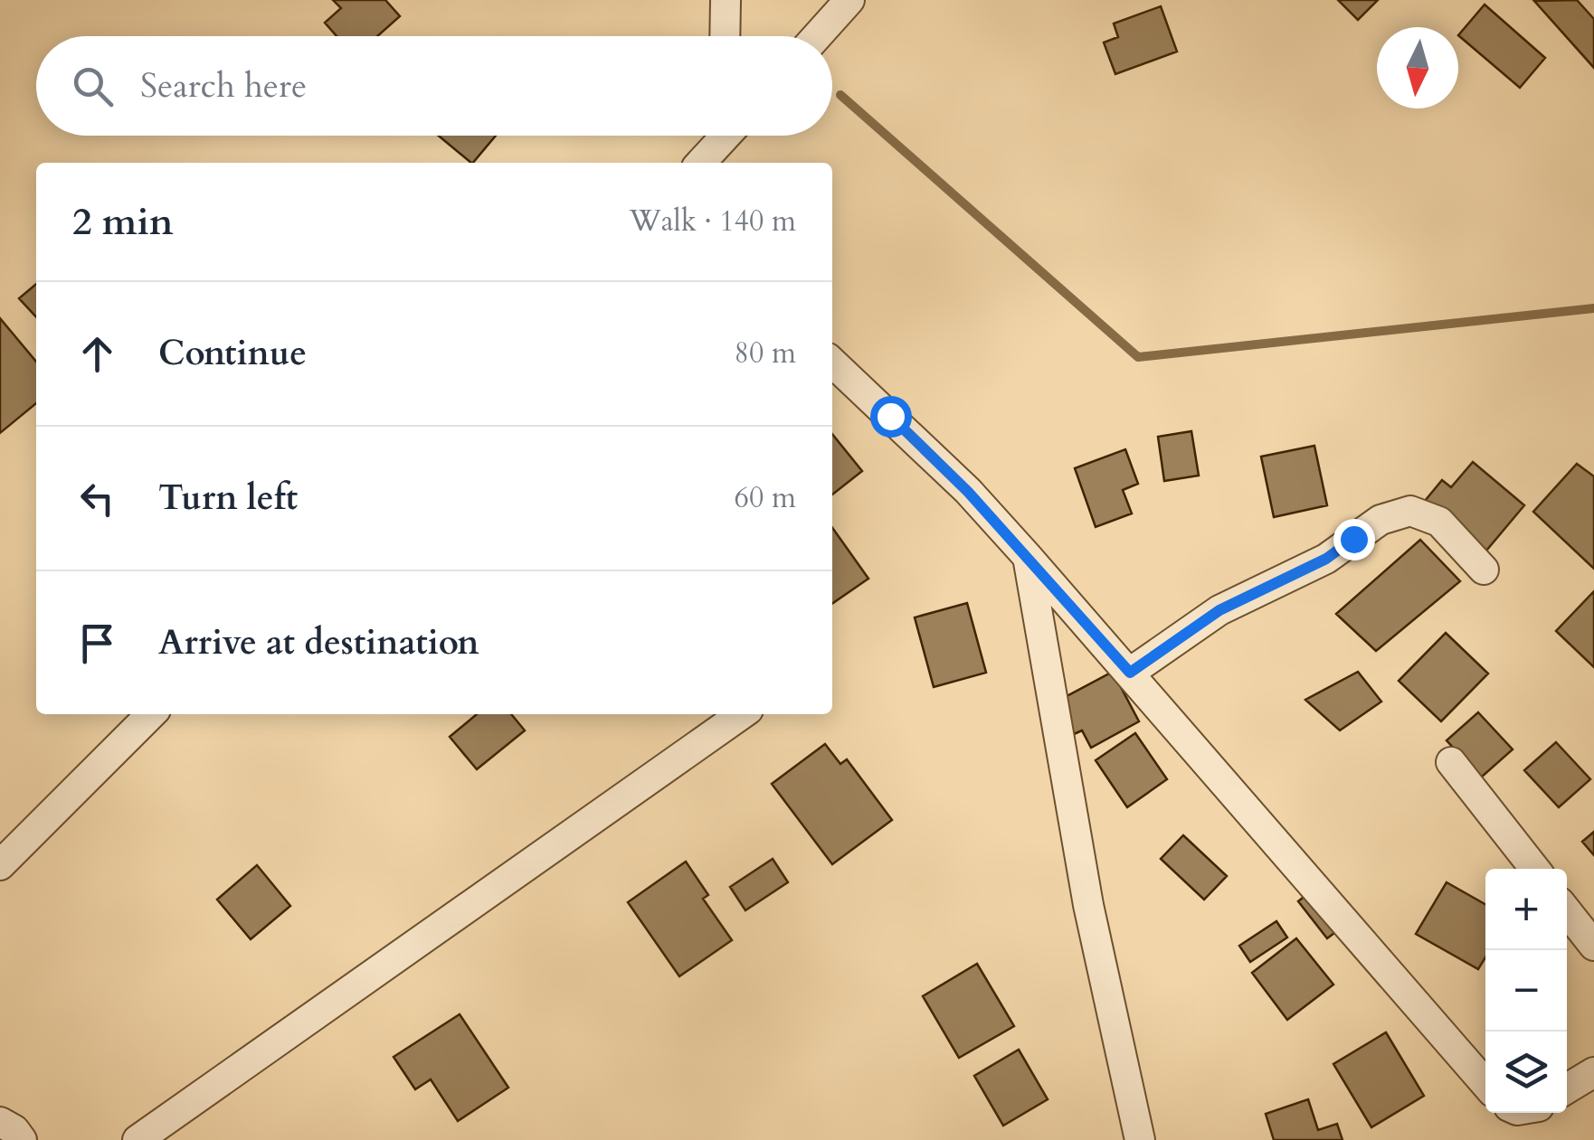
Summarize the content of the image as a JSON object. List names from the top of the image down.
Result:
{
  "north": "bottom",
  "page": {
    "search": "Search here",
    "heading": ["2 min", "Walk · 140 m"],
    "list": [
      ["Continue", "80 m"],
      ["Turn left", "60 m"],
      "Arrive at destination"
    ],
    "map_buttons": ["+", "−"]
  }
}
